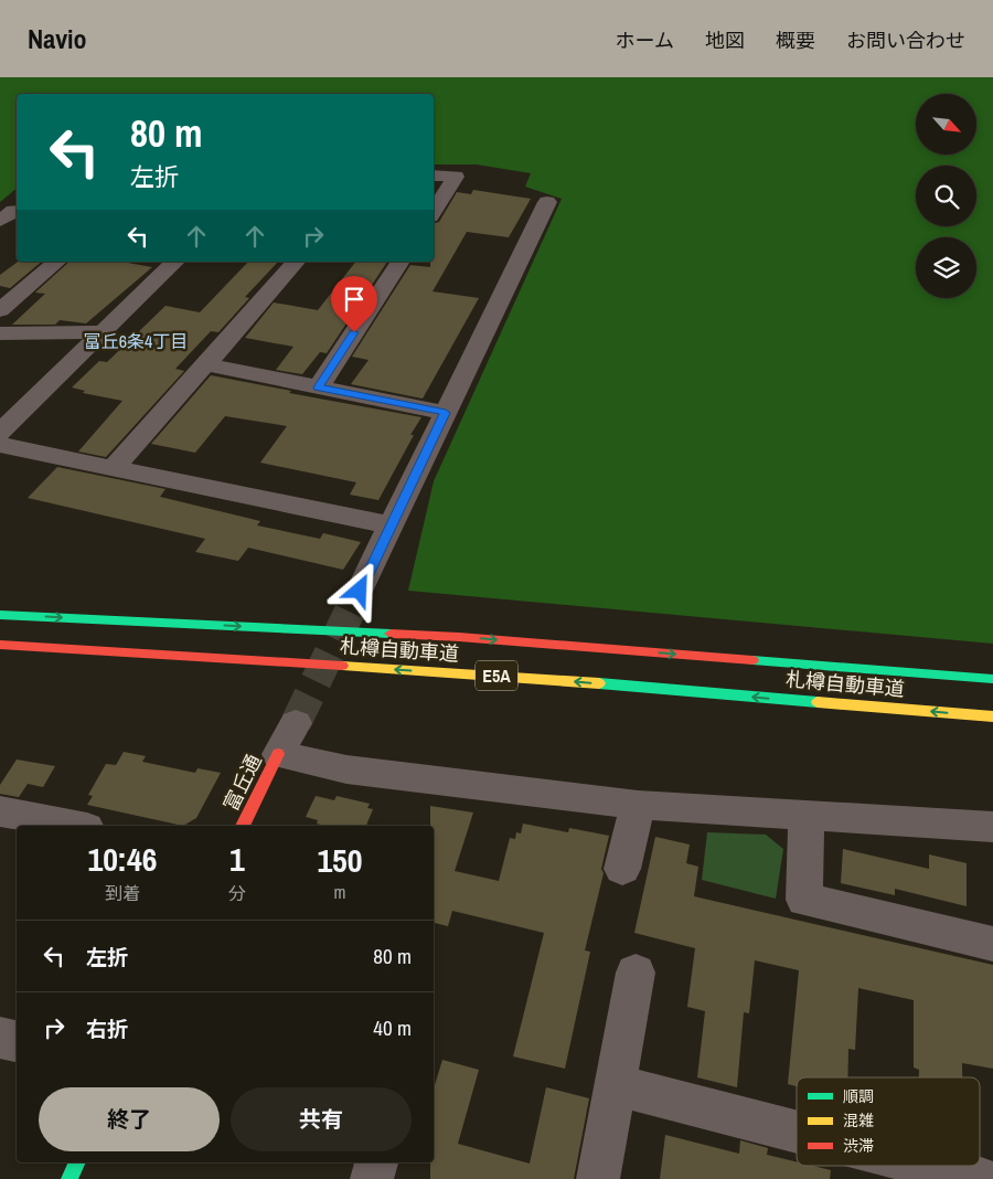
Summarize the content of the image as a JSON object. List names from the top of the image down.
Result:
{
  "streets": {
    "main road": ["札樽自動車道", "E5A", "富丘通"]
  },
  "districts": ["富丘6条4丁目"],
  "legend": ["順調", "混雑", "渋滞"],
  "north": "bottom right",
  "page": {
    "header": "Navio",
    "nav": [
      "ホーム",
      "地図",
      "概要",
      "お問い合わせ"
    ],
    "turn": ["80 m", "左折"],
    "eta": [
      "10:46",
      "到着",
      "1",
      "分",
      "150",
      "m"
    ],
    "list": [
      {
        "name": "左折",
        "value": "80 m"
      },
      {
        "name": "右折",
        "value": "40 m"
      }
    ],
    "buttons": ["終了", "共有"]
  }
}
